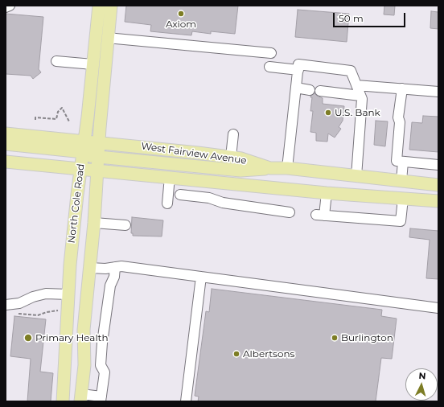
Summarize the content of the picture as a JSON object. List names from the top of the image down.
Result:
{
  "streets": {
    "main road": ["West Fairview Avenue", "North Cole Road"]
  },
  "crossings": [
    ["West Fairview Avenue", "North Cole Road"]
  ],
  "places": [
    "Axiom",
    "U.S. Bank",
    "Primary Health",
    "Burlington",
    "Albertsons"
  ],
  "scale_bar": "50 m",
  "north": "top"
}
